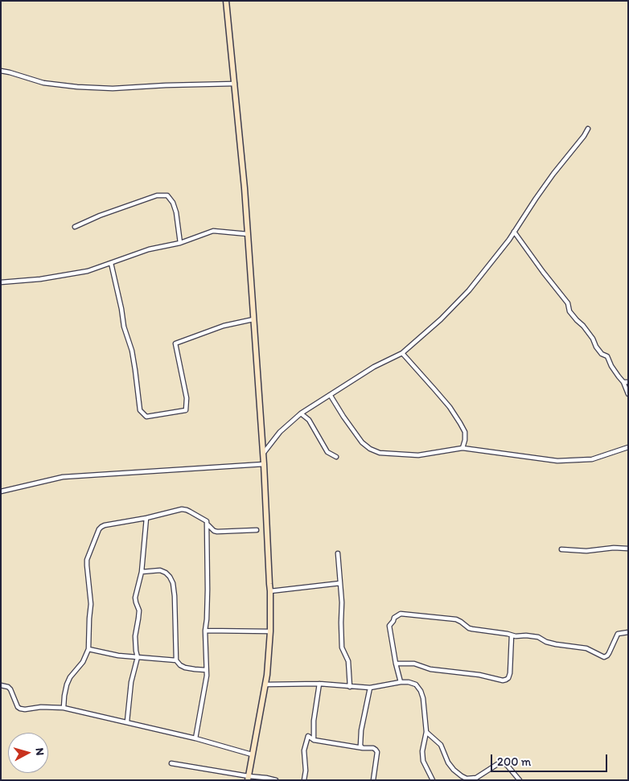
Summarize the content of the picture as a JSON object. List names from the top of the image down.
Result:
{
  "scale_bar": "200 m",
  "north": "right"
}
